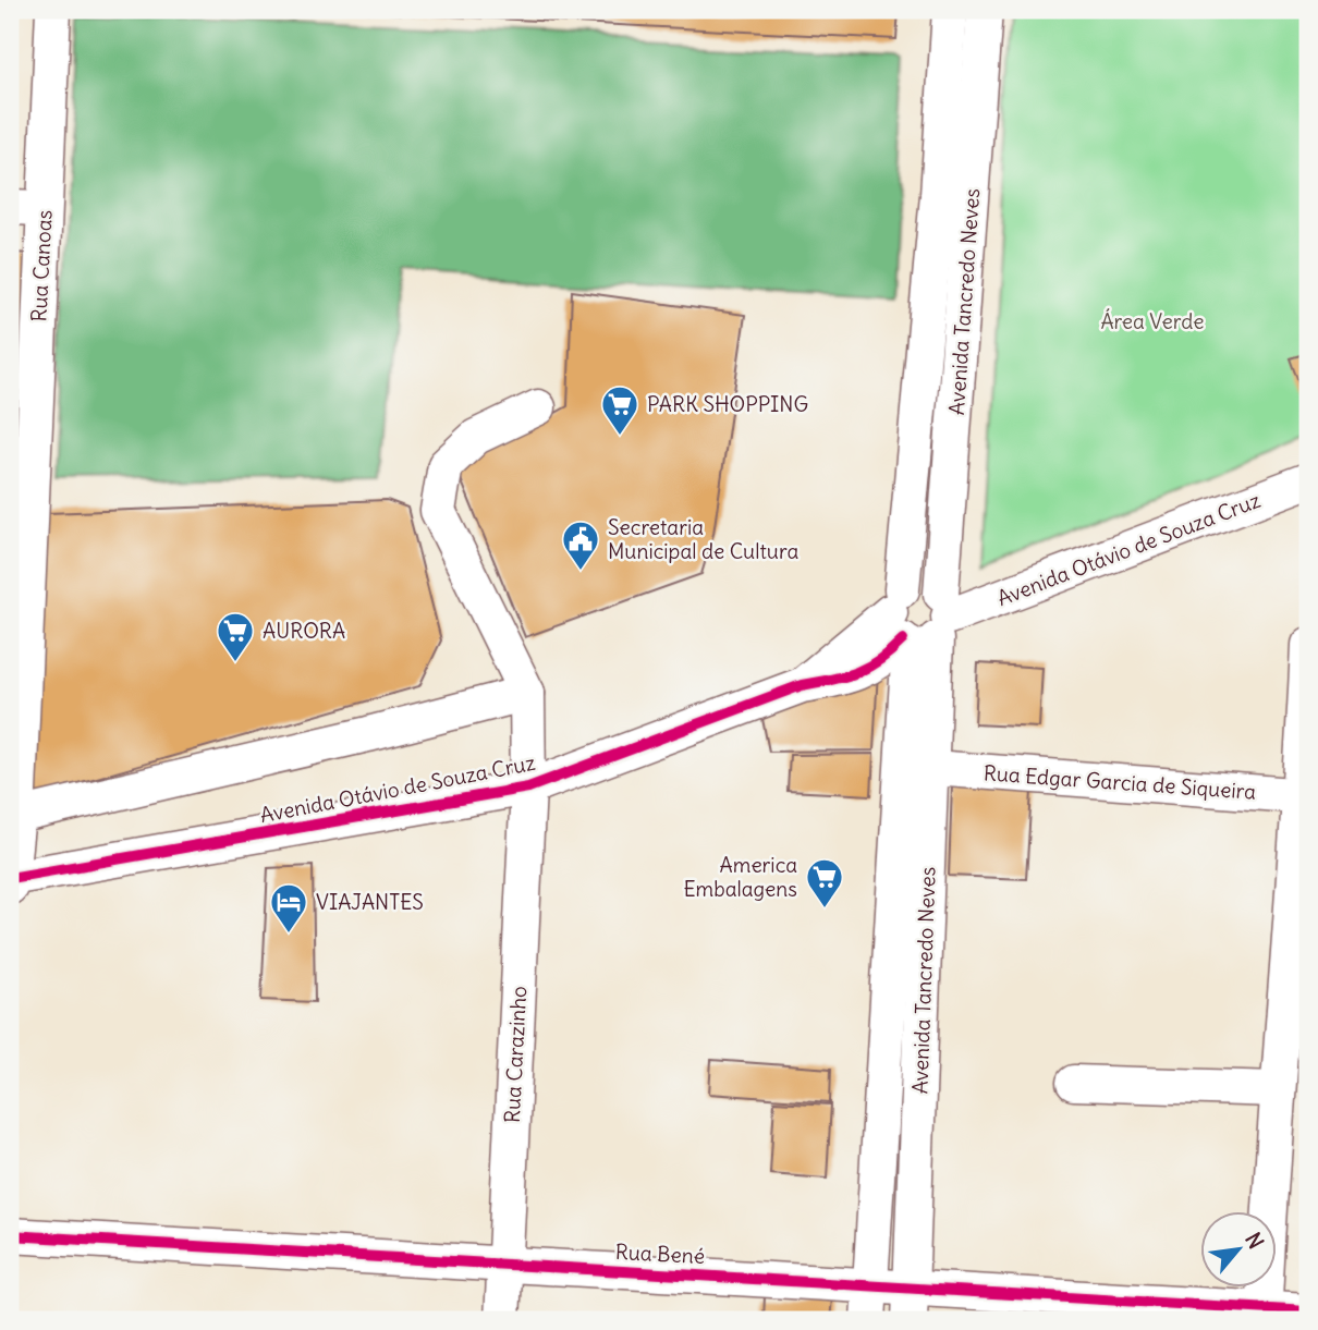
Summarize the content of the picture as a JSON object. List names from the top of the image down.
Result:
{
  "streets": {
    "street": [
      "Rua Canoas",
      "Avenida Tancredo Neves",
      "Avenida Otávio de Souza Cruz",
      "Rua Edgar Garcia de Siqueira",
      "Rua Carazinho",
      "Rua Bené"
    ]
  },
  "crossings": [
    ["Rua Canoas", "Avenida Otávio de Souza Cruz"],
    ["Avenida Tancredo Neves", "Avenida Otávio de Souza Cruz"],
    ["Avenida Tancredo Neves", "Rua Edgar Garcia de Siqueira"],
    ["Avenida Tancredo Neves", "Rua Bené"],
    ["Avenida Otávio de Souza Cruz", "Rua Carazinho"],
    ["Rua Carazinho", "Rua Bené"]
  ],
  "parks": ["Área Verde"],
  "places": {
    "supermarket": ["PARK SHOPPING", "AURORA", "America Embalagens"],
    "public building": ["Secretaria Municipal de Cultura"],
    "hotel": ["VIAJANTES"]
  },
  "north": "top right"
}
